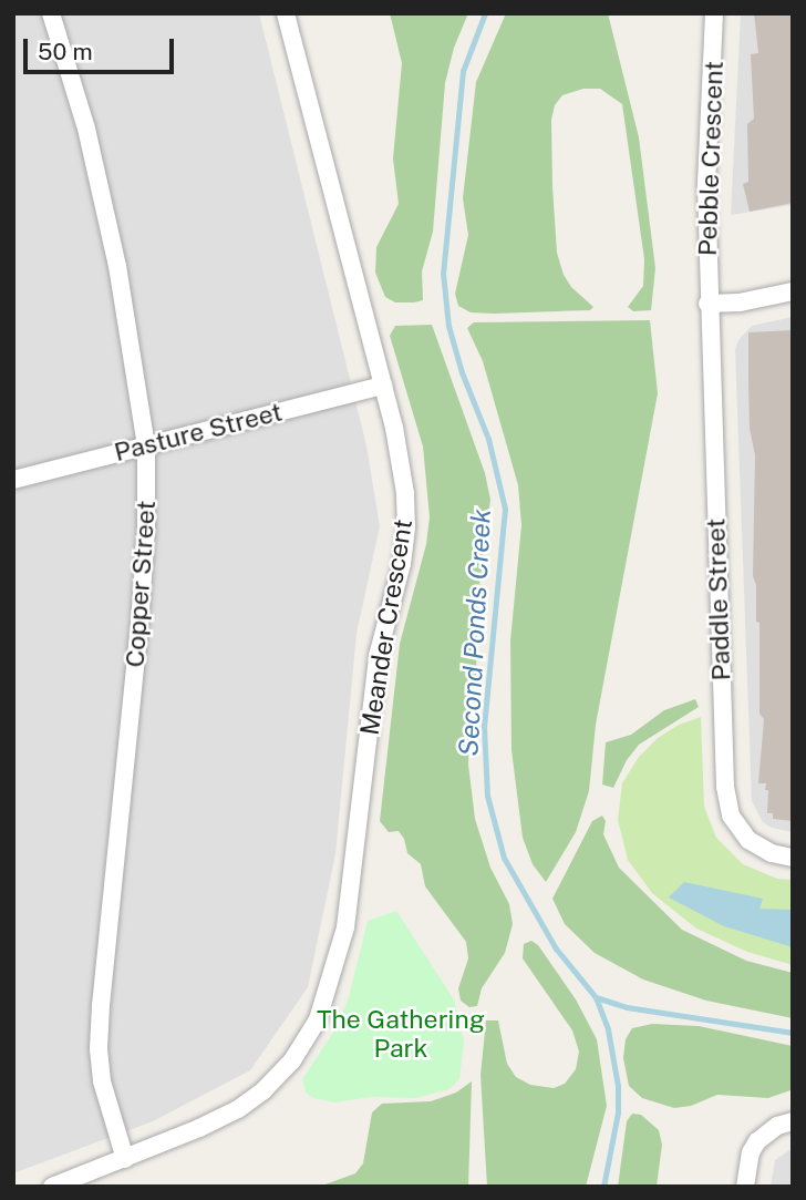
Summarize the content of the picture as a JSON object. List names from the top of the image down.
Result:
{
  "streets": {
    "street": [
      "Pebble Crescent",
      "Pasture Street",
      "Copper Street",
      "Paddle Street",
      "Meander Crescent"
    ]
  },
  "crossings": [
    ["Pebble Crescent", "Paddle Street"],
    ["Pasture Street", "Copper Street"],
    ["Pasture Street", "Meander Crescent"],
    ["Copper Street", "Meander Crescent"]
  ],
  "water": ["Second Ponds Creek"],
  "parks": ["The Gathering Park"],
  "scale_bar": "50 m"
}
